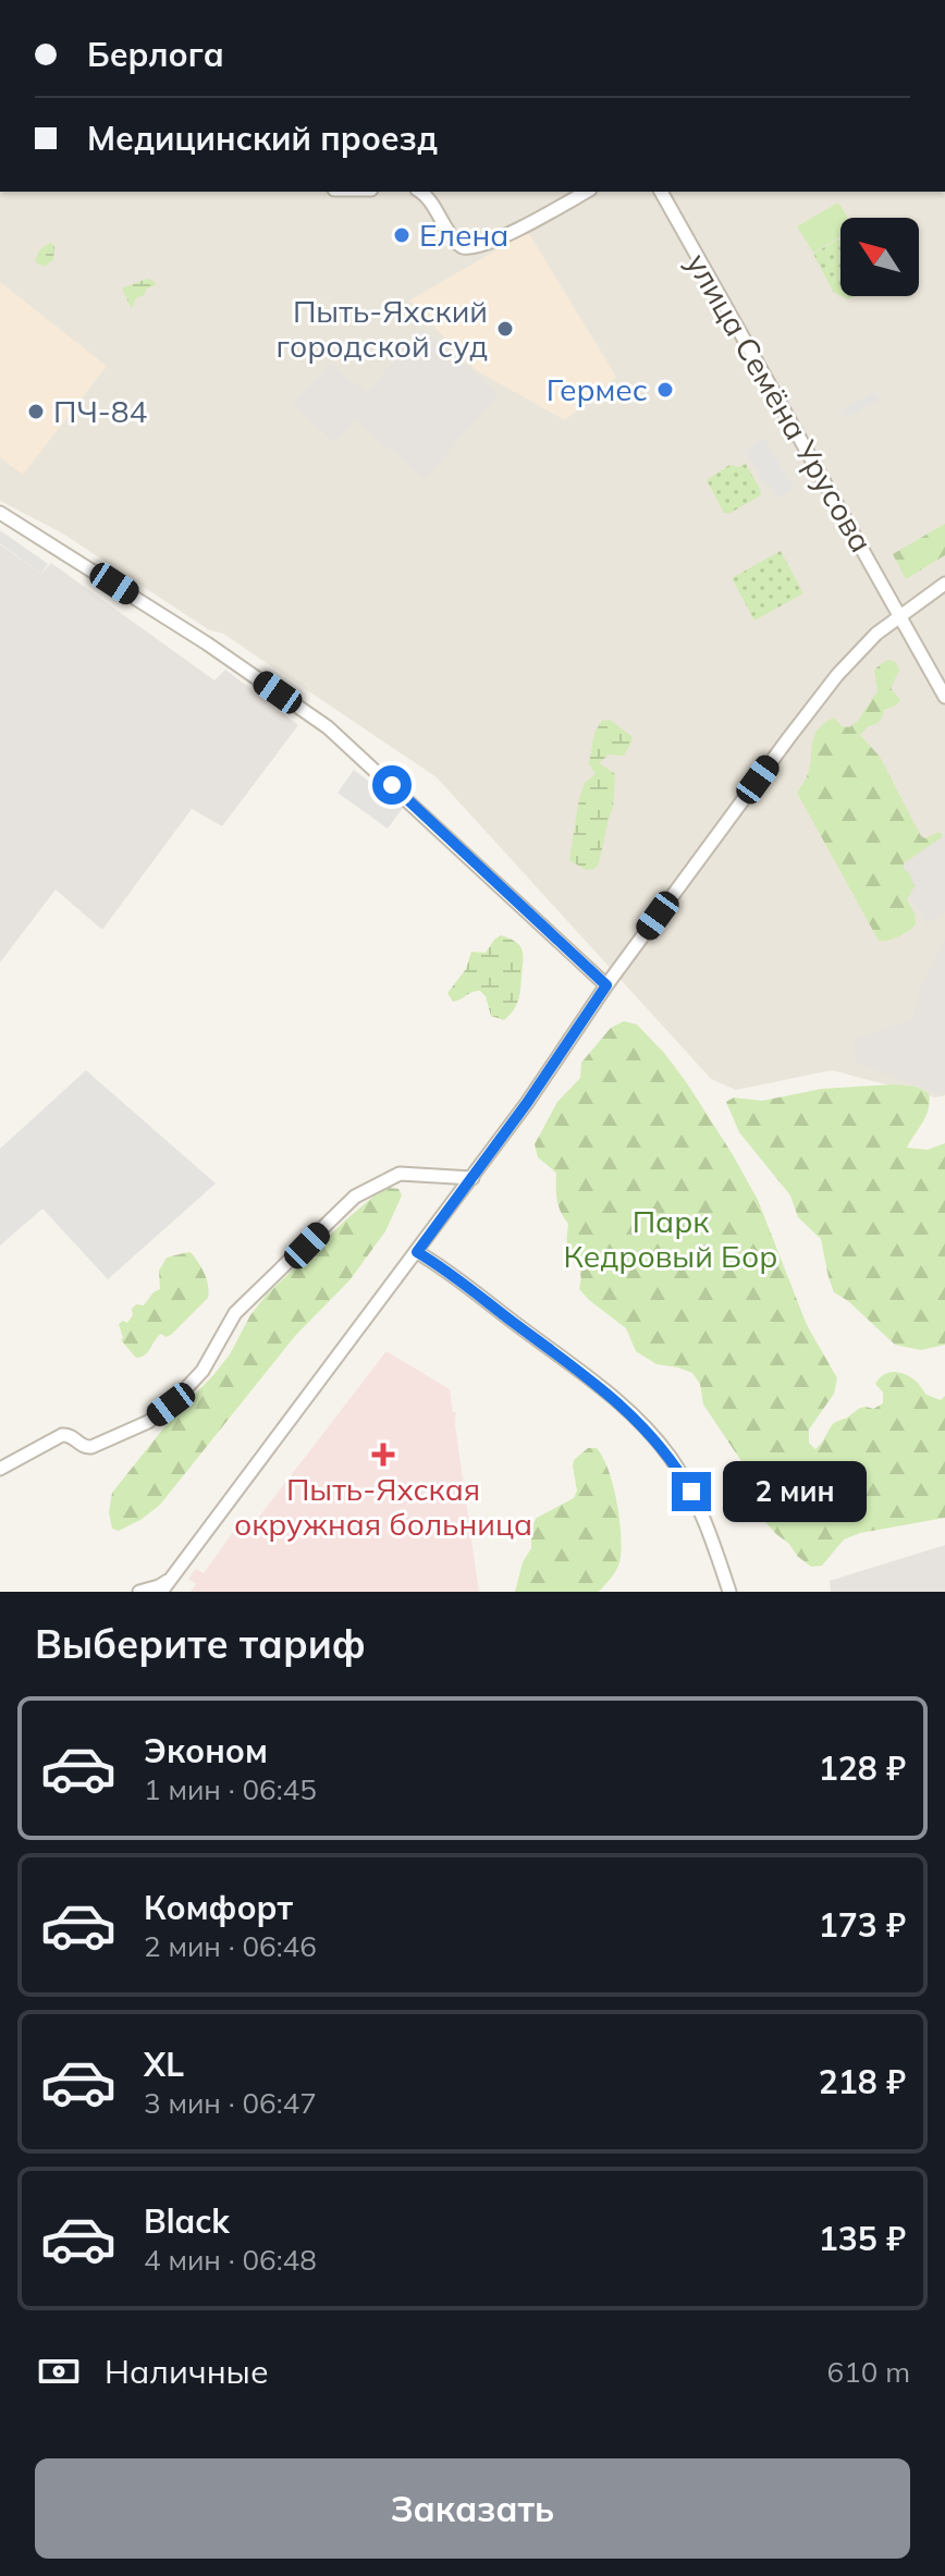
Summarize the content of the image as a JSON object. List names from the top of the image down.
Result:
{
  "streets": {
    "street": ["улица Семёна Урусова"]
  },
  "parks": ["Парк Кедровый Бор"],
  "places": {
    "other": [
      "Елена",
      "Пыть-Яхский городской суд",
      "Гермес",
      "ПЧ-84"
    ],
    "health": ["Пыть-Яхская окружная больница"]
  },
  "north": "top left",
  "page": {
    "banner": ["Берлога", "Медицинский проезд"],
    "bubble": "2 мин",
    "heading": "Выберите тариф",
    "list": [
      {
        "name": "Эконом",
        "note": "1 мин · 06:45",
        "value": "128 ₽"
      },
      {
        "name": "Комфорт",
        "note": "2 мин · 06:46",
        "value": "173 ₽"
      },
      {
        "name": "XL",
        "note": "3 мин · 06:47",
        "value": "218 ₽"
      },
      {
        "name": "Black",
        "note": "4 мин · 06:48",
        "value": "135 ₽"
      }
    ],
    "pay": ["Наличные", "610 m"],
    "buttons": "Заказать"
  }
}
